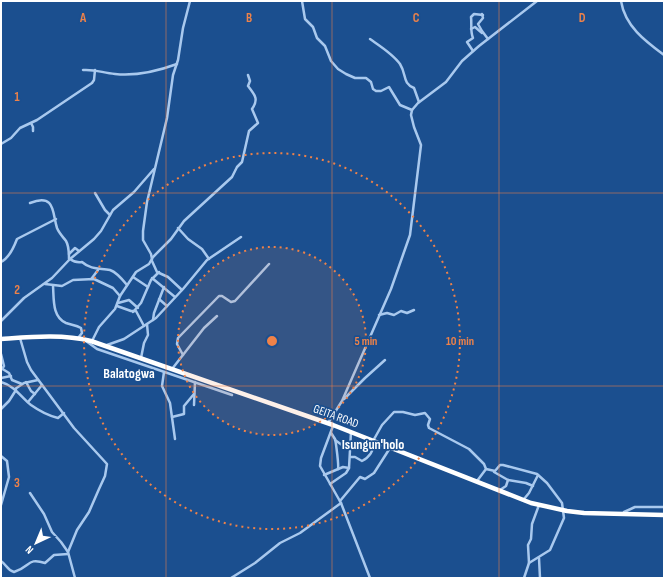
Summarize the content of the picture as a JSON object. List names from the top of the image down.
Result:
{
  "streets": {
    "highway": ["GEITA ROAD"]
  },
  "districts": ["Balatogwa", "Isungun'holo"],
  "north": "bottom left",
  "grid": {
    "columns": [
      "A",
      "B",
      "C",
      "D"
    ],
    "rows": ["1", "2", "3"]
  },
  "rings": ["5 min", "10 min"]
}
